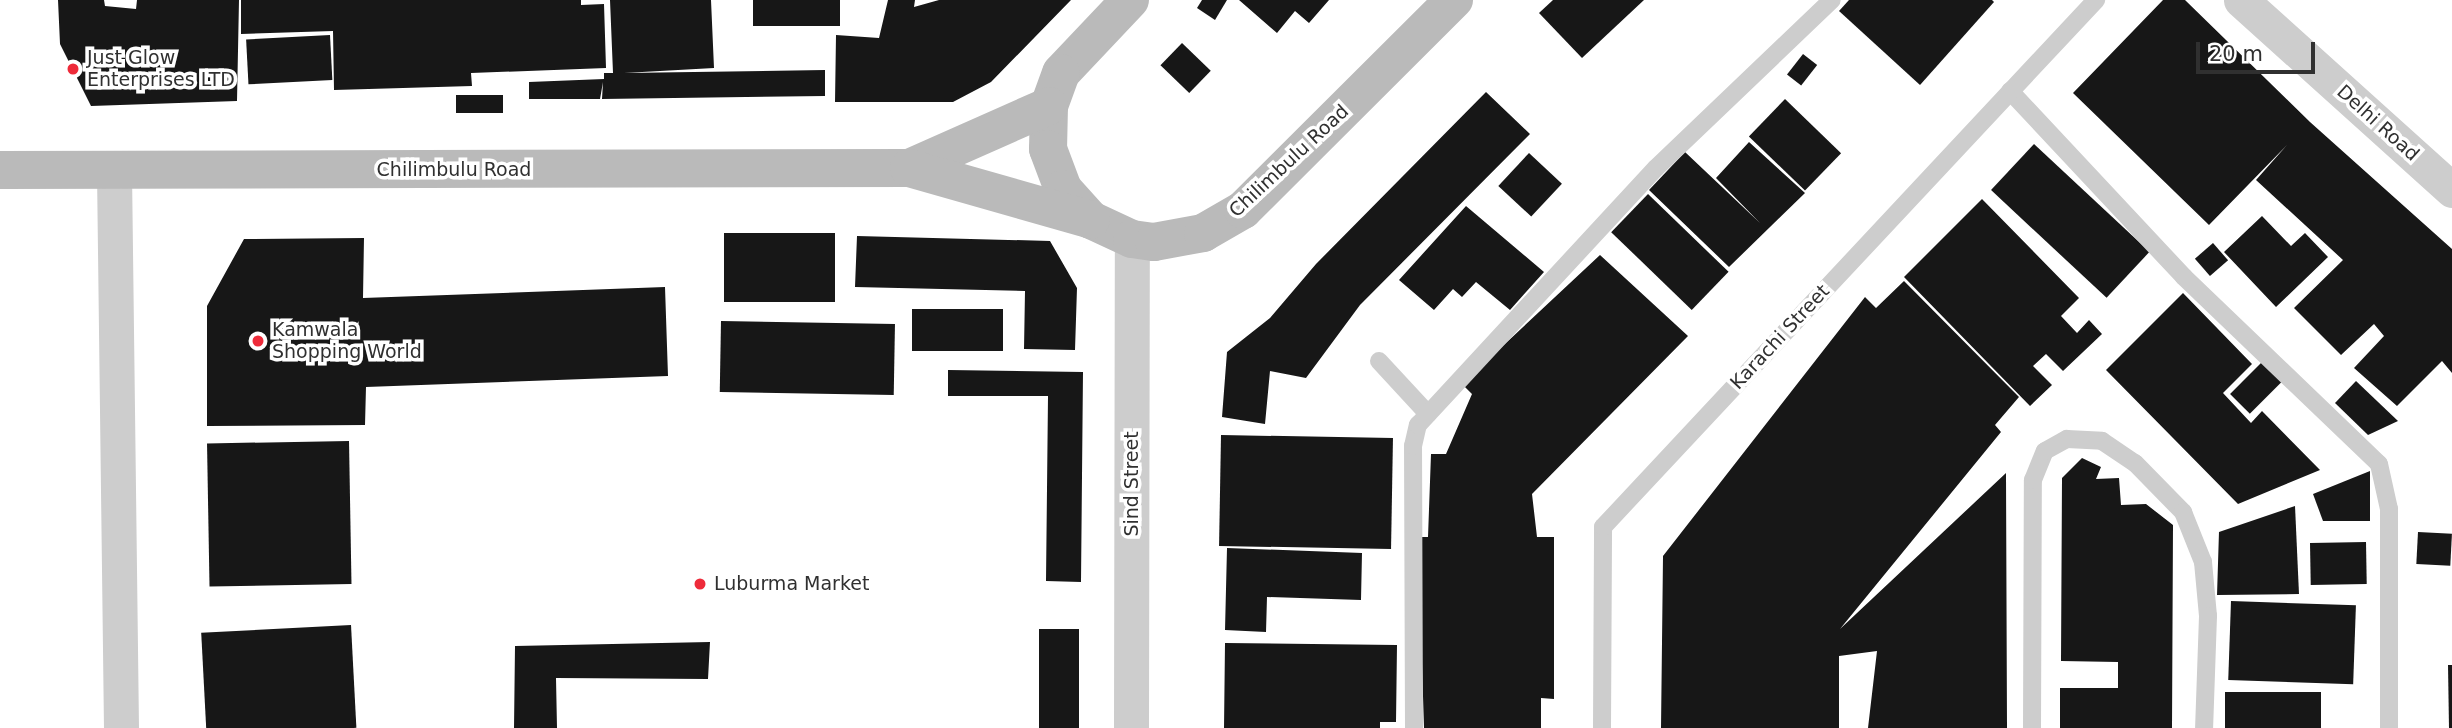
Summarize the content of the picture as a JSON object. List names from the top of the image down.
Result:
{
  "streets": {
    "main road": ["Chilimbulu Road"],
    "street": ["Delhi Road", "Sind Street"],
    "lane": ["Karachi Street"]
  },
  "crossings": [
    ["Chilimbulu Road", "Sind Street"]
  ],
  "places": ["Just Glow Enterprises LTD", "Kamwala Shopping World", "Luburma Market"],
  "scale_bar": "20 m"
}
